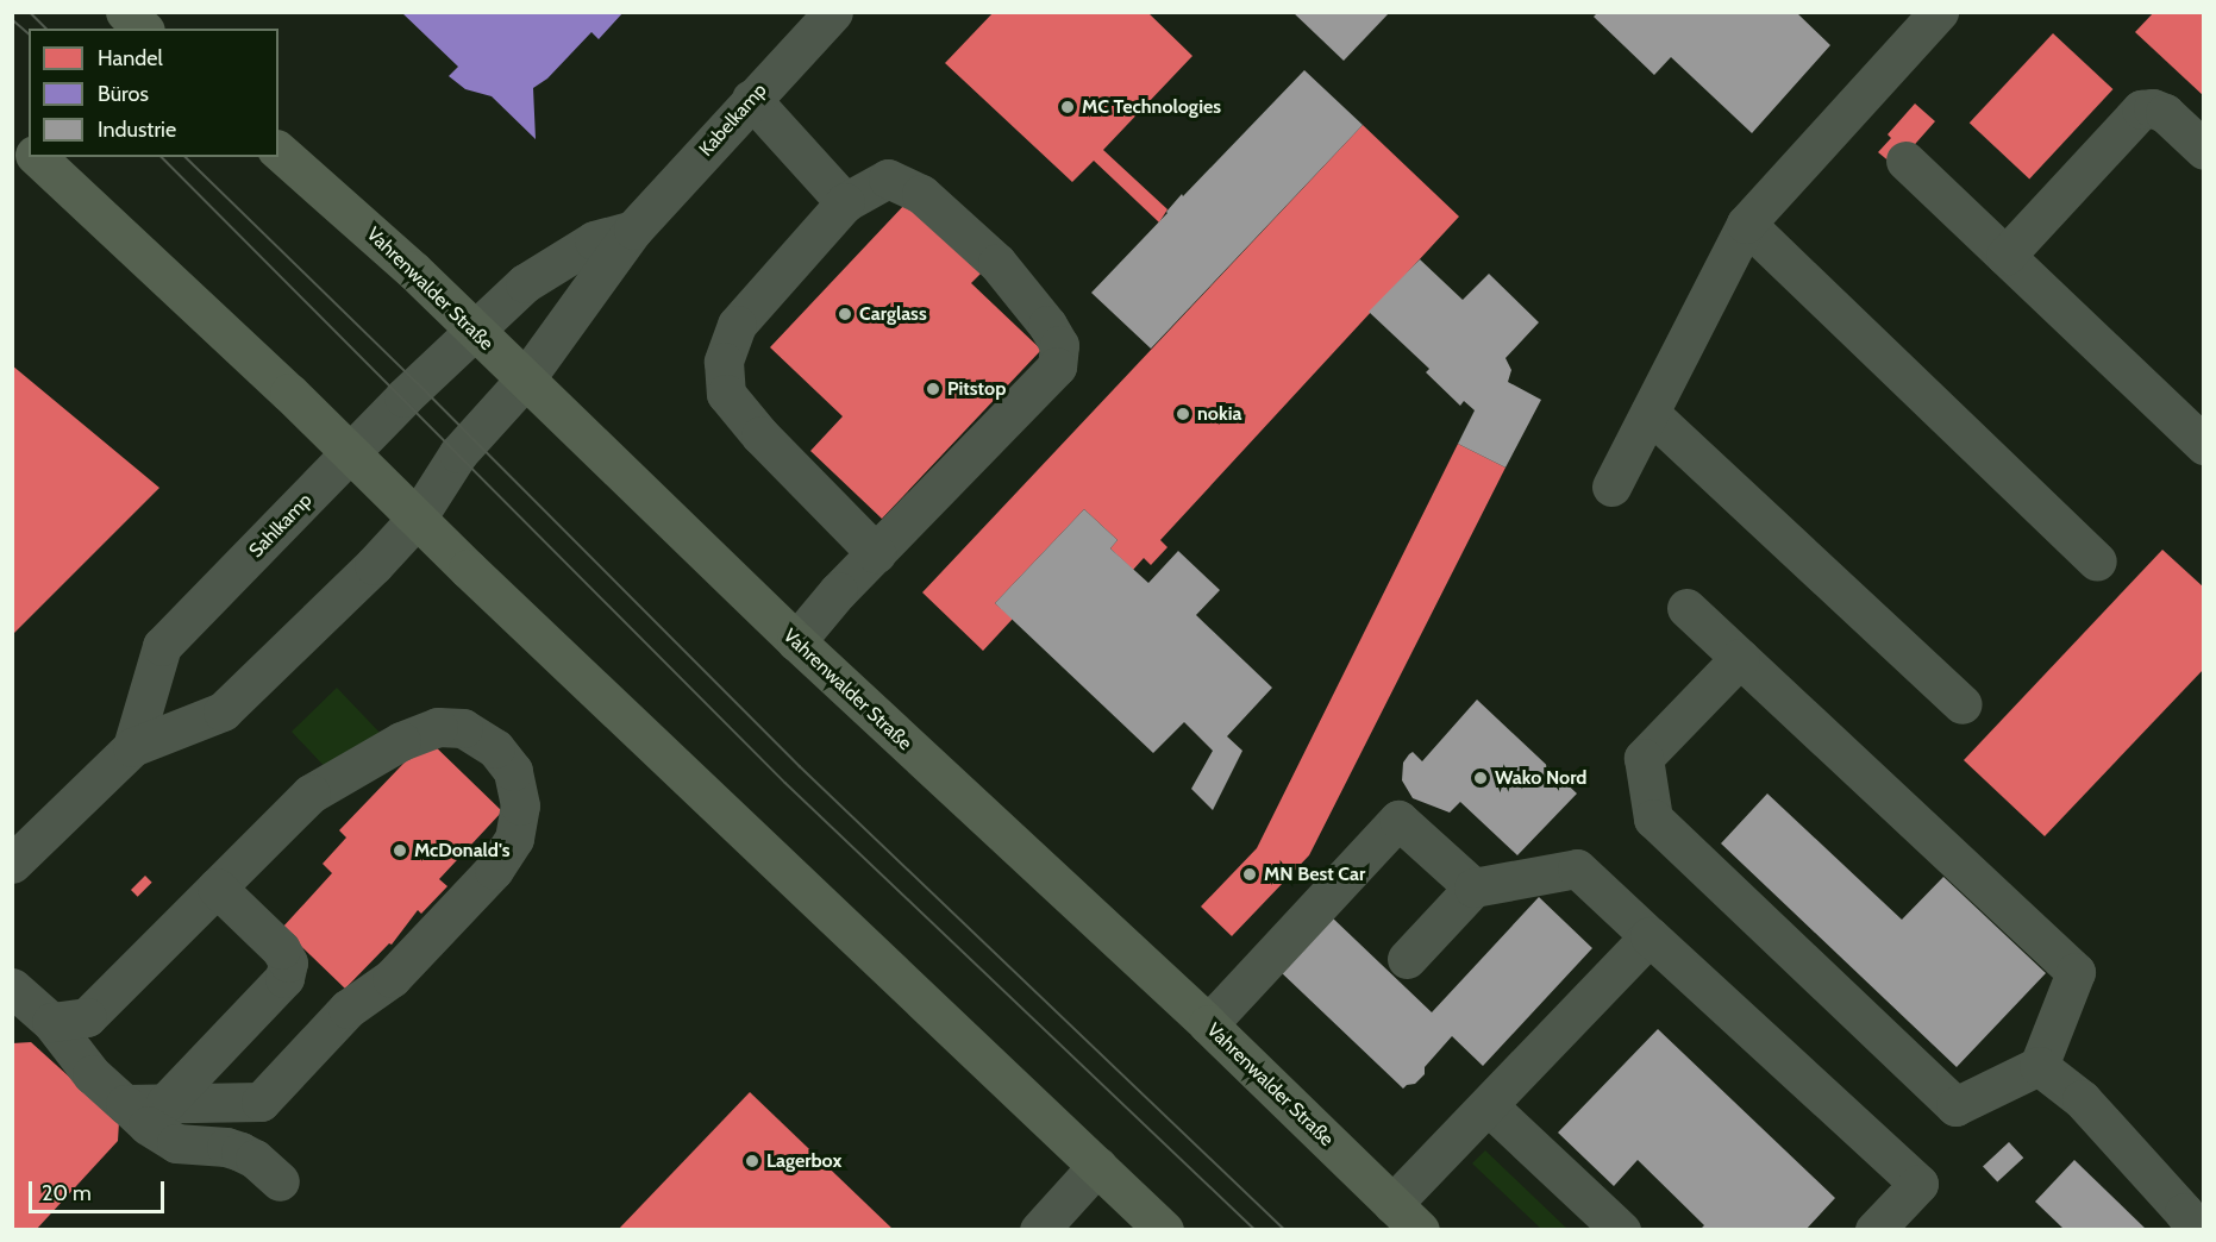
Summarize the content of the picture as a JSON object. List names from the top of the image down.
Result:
{
  "streets": {
    "main road": ["Vahrenwalder Straße"],
    "street": ["Kabelkamp", "Sahlkamp"]
  },
  "crossings": [
    ["Kabelkamp", "Vahrenwalder Straße"],
    ["Kabelkamp", "Sahlkamp"],
    ["Vahrenwalder Straße", "Sahlkamp"]
  ],
  "places": [
    "MC Technologies",
    "Carglass",
    "Pitstop",
    "nokia",
    "Wako Nord",
    "McDonald's",
    "MN Best Car",
    "Lagerbox"
  ],
  "legend": ["Handel", "Büros", "Industrie"],
  "scale_bar": "20 m"
}
